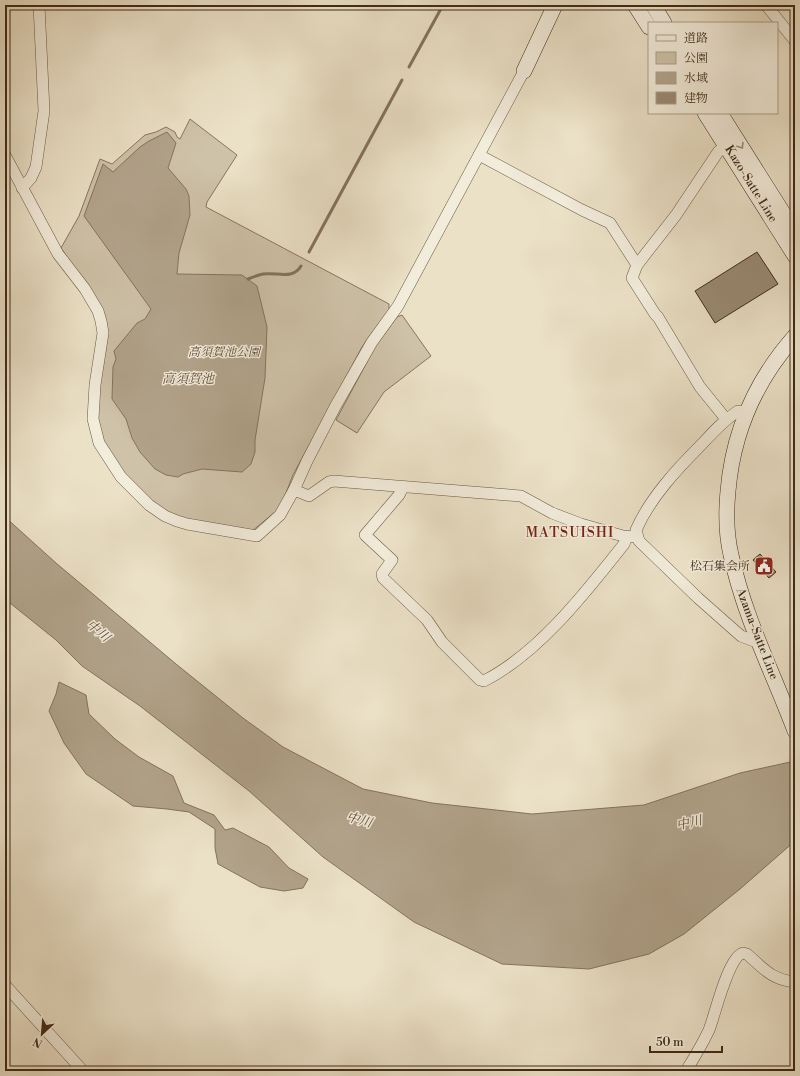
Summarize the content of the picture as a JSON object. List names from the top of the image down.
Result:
{
  "streets": {
    "main road": ["Kazo-Satte Line", "Azama-Satte Line"]
  },
  "districts": ["MATSUISHI"],
  "water": ["高須賀池", "中川"],
  "parks": ["高須賀池公園"],
  "places": {
    "public building": ["松石集会所"]
  },
  "legend": [
    "道路",
    "公園",
    "水域",
    "建物"
  ],
  "scale_bar": "50 m",
  "north": "bottom left"
}
